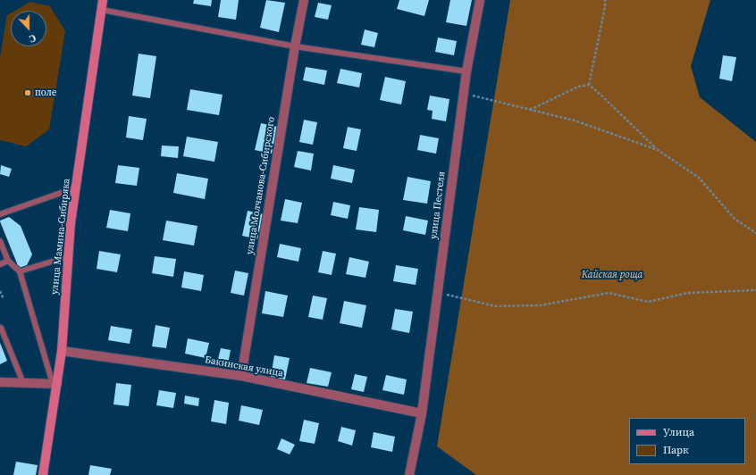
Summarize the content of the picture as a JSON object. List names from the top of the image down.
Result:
{
  "streets": {
    "street": [
      "улица Молчанова-Сибирского",
      "улица Пестеля",
      "улица Мамина-Сибиряка",
      "Бакинская улица"
    ]
  },
  "crossings": [
    ["улица Молчанова-Сибирского", "Бакинская улица"],
    ["улица Пестеля", "Бакинская улица"],
    ["улица Мамина-Сибиряка", "Бакинская улица"]
  ],
  "parks": ["Кайская роща"],
  "places": ["поле"],
  "legend": ["Улица", "Парк"],
  "north": "bottom"
}
